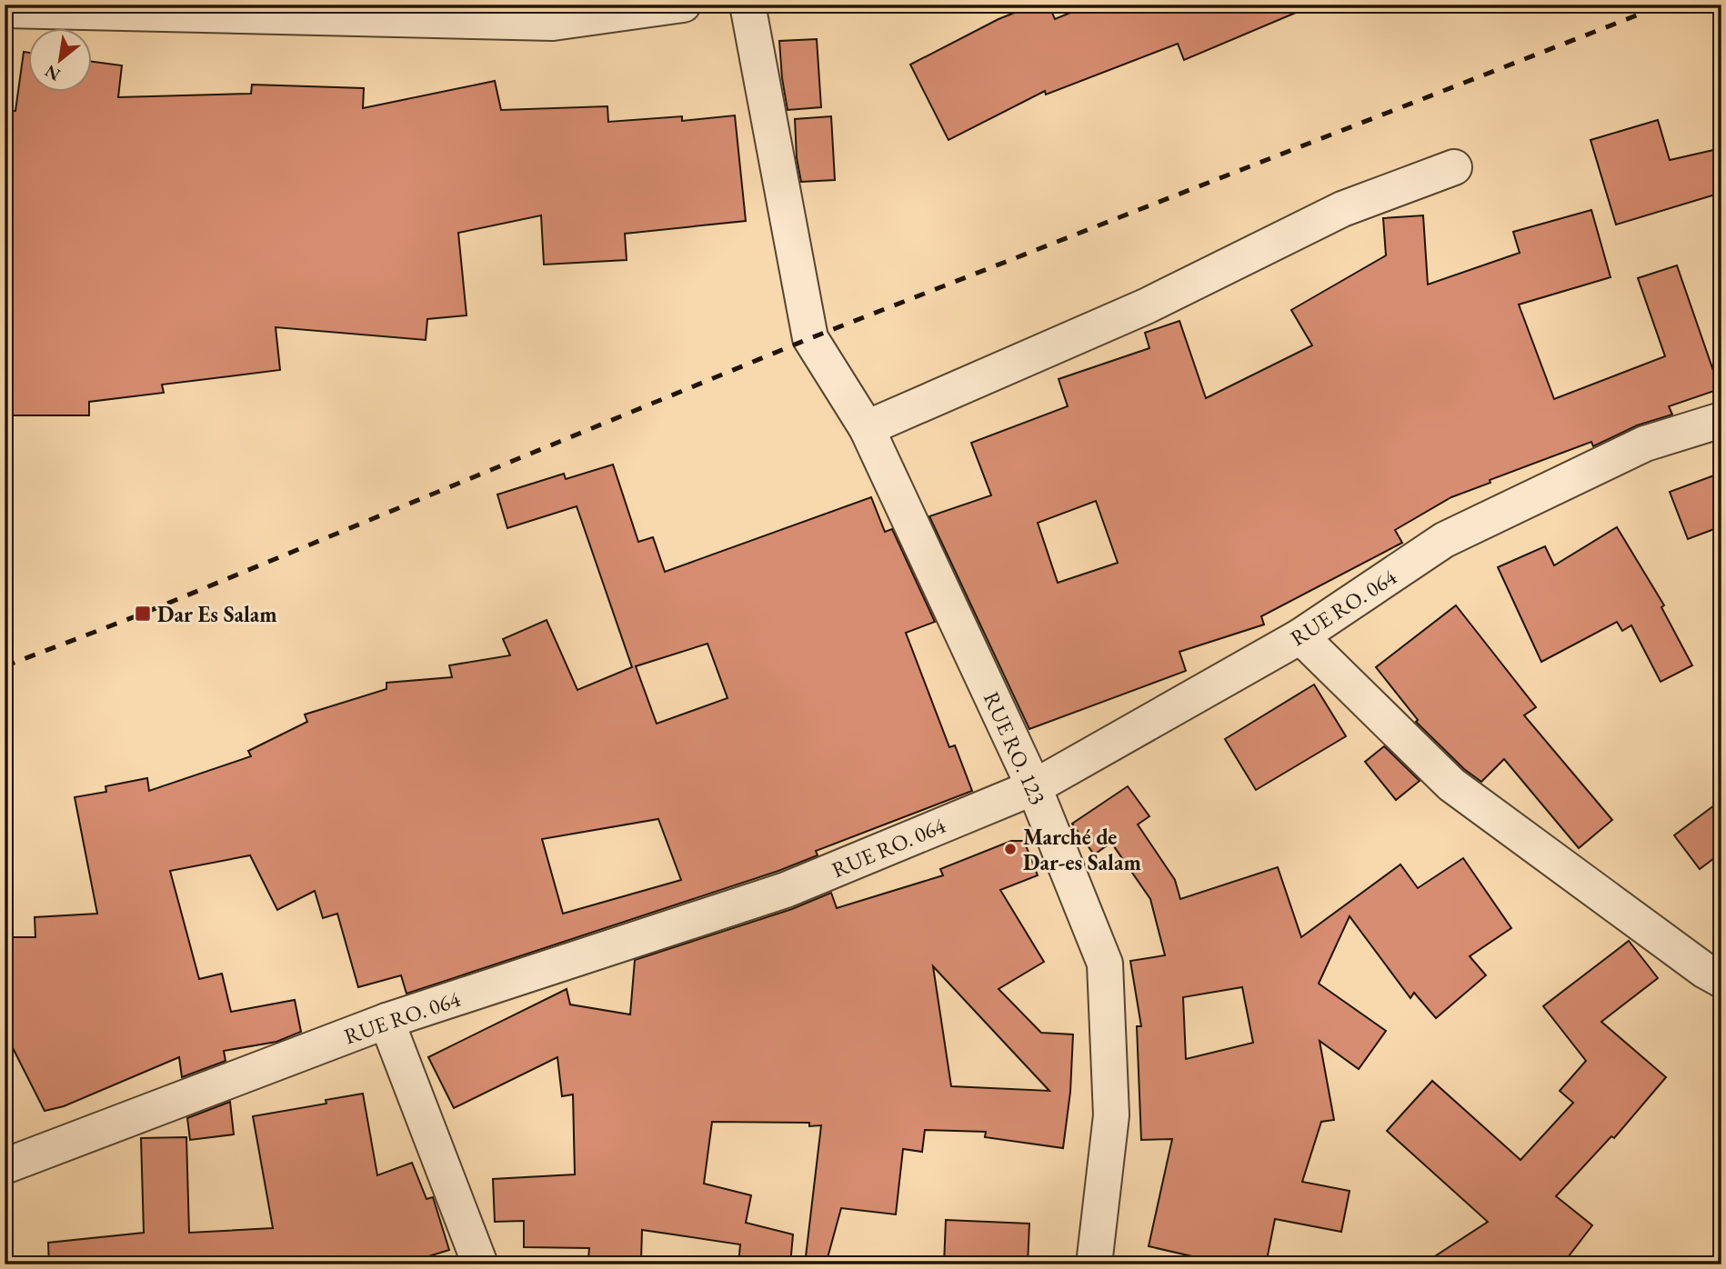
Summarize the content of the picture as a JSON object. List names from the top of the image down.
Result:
{
  "streets": {
    "street": ["RUE RO. 064", "RUE RO. 123"]
  },
  "crossings": [
    ["RUE RO. 064", "RUE RO. 123"]
  ],
  "places": {
    "transit": ["Dar Es Salam"],
    "other": ["Marché de Dar-es Salam"]
  },
  "north": "bottom left"
}
